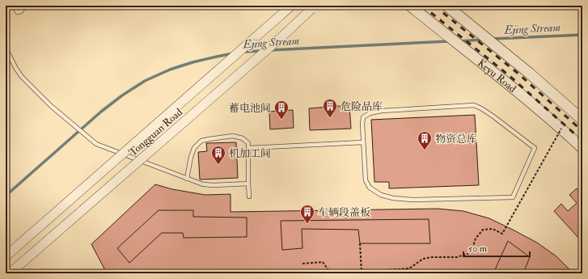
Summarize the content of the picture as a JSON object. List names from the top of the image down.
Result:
{
  "streets": {
    "main road": ["Keyu Road"],
    "street": ["Tongguan Road"]
  },
  "water": ["Ejing Stream"],
  "places": {
    "building": [
      "危险品库",
      "蓄电池间",
      "物资总库",
      "机加工间",
      "车辆段盖板"
    ]
  },
  "scale_bar": "50 m"
}
